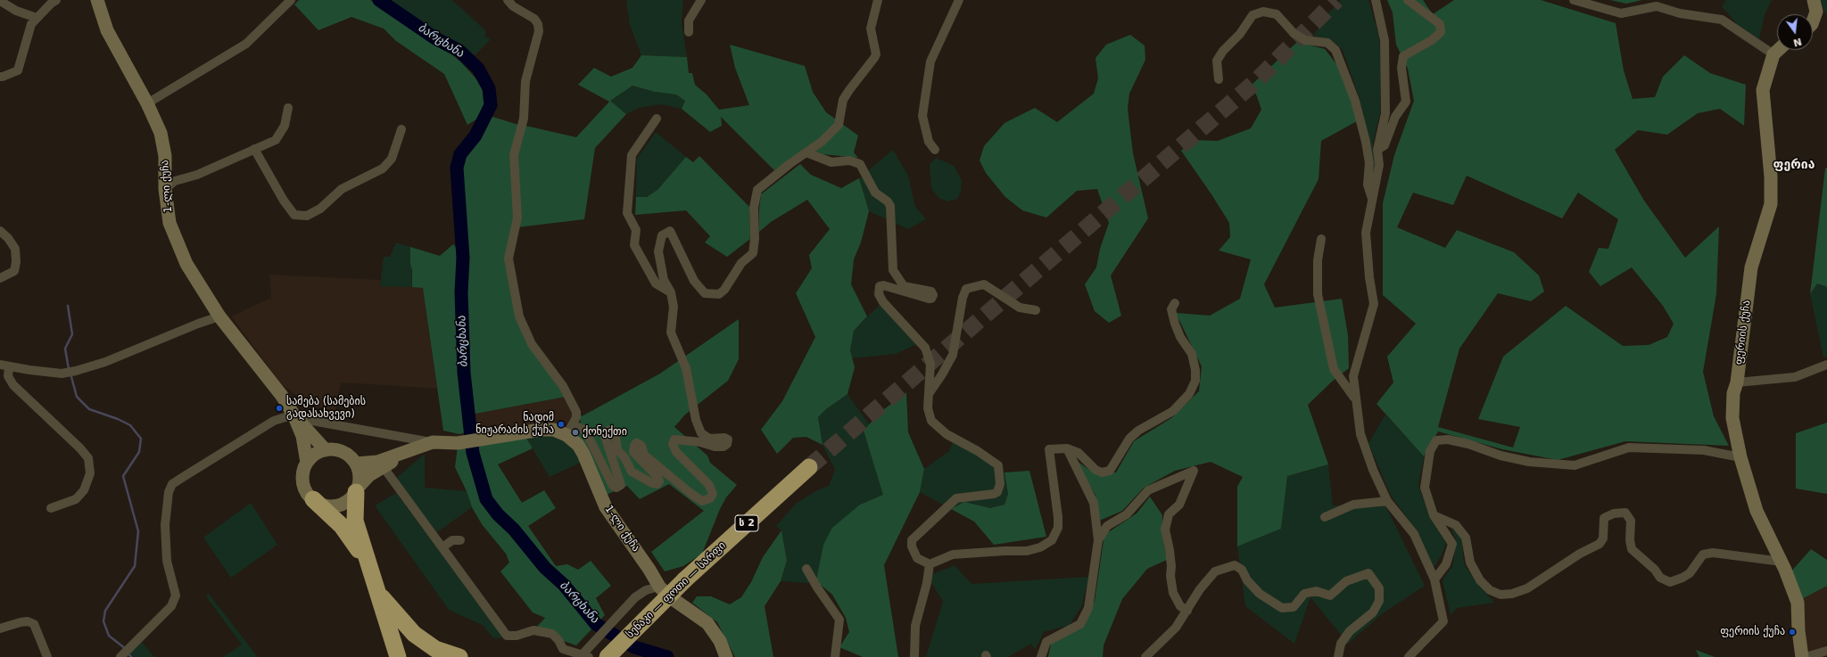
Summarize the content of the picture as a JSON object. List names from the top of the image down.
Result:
{
  "streets": {
    "highway": ["ს 2", "სენაკი — ფოთი — სარფი"],
    "street": ["1-ლი ქუჩა", "ფერიის ქუჩა"]
  },
  "districts": ["ფერია"],
  "water": ["ბარცხანა"],
  "places": [
    "სამება (სამების გადასახვევი)",
    "ნადიმ ნიჟარაძის ქუჩა",
    "ქონექთი",
    "ფერიის ქუჩა"
  ],
  "north": "bottom"
}
